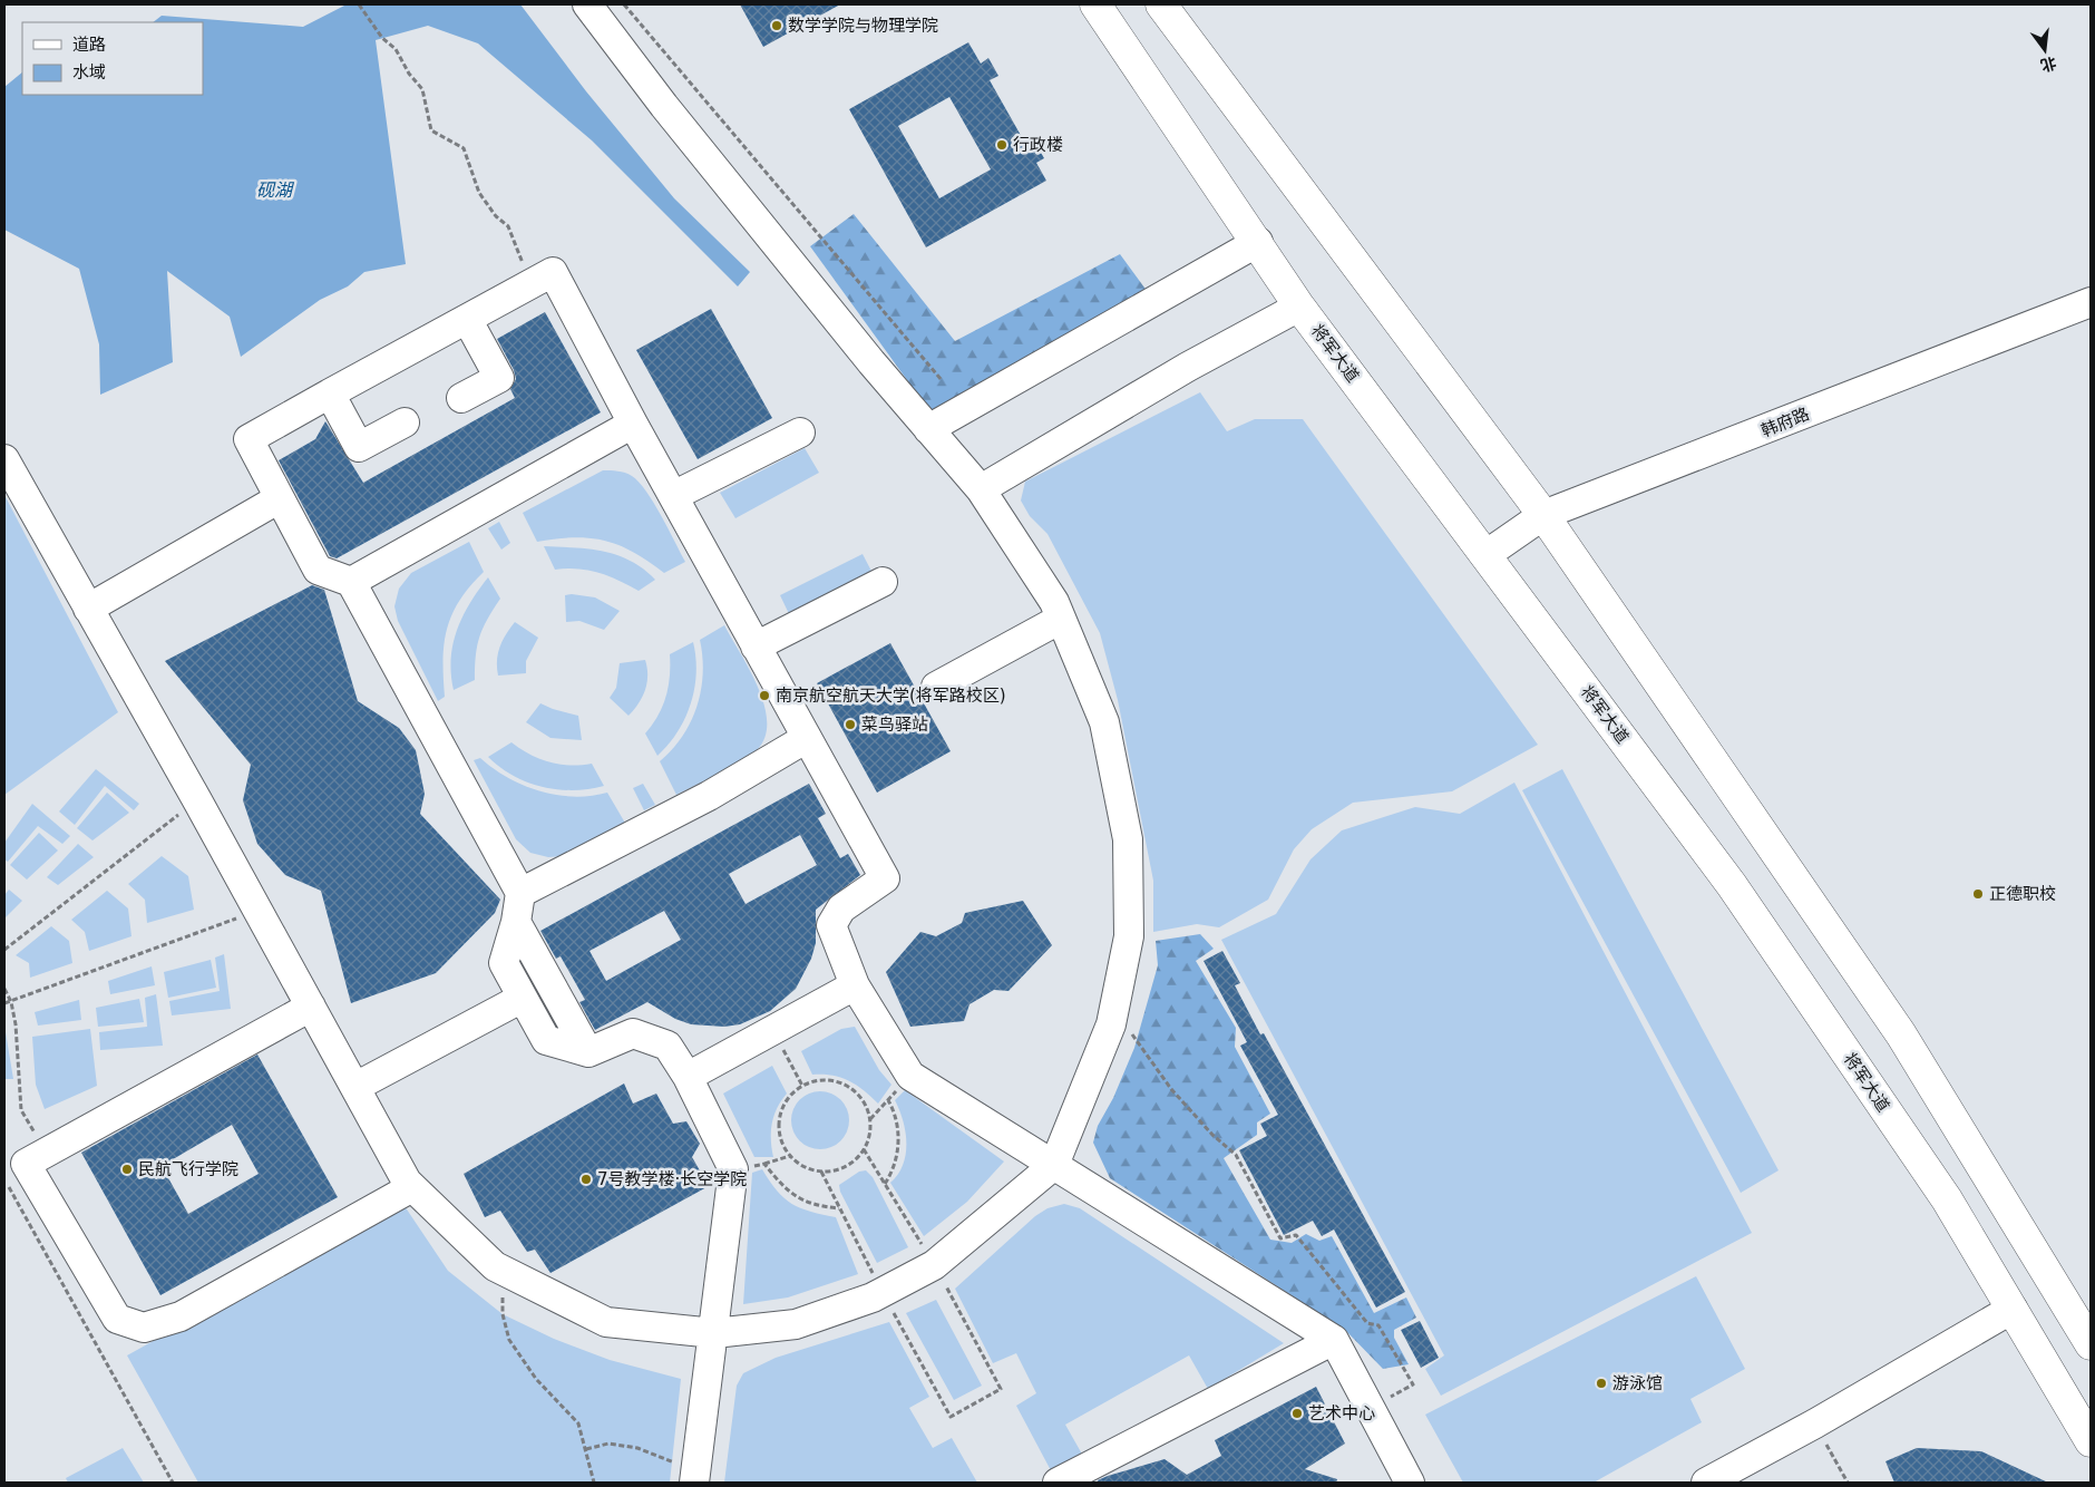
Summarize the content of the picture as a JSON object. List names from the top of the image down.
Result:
{
  "streets": {
    "main road": ["将军大道"],
    "street": ["韩府路"]
  },
  "crossings": [
    ["将军大道", "韩府路"]
  ],
  "water": ["砚湖"],
  "places": [
    "数学学院与物理学院",
    "行政楼",
    "南京航空航天大学(将军路校区)",
    "菜鸟驿站",
    "正德职校",
    "民航飞行学院",
    "7号教学楼·长空学院",
    "游泳馆",
    "艺术中心"
  ],
  "legend": ["道路", "水域"],
  "north": "bottom"
}
